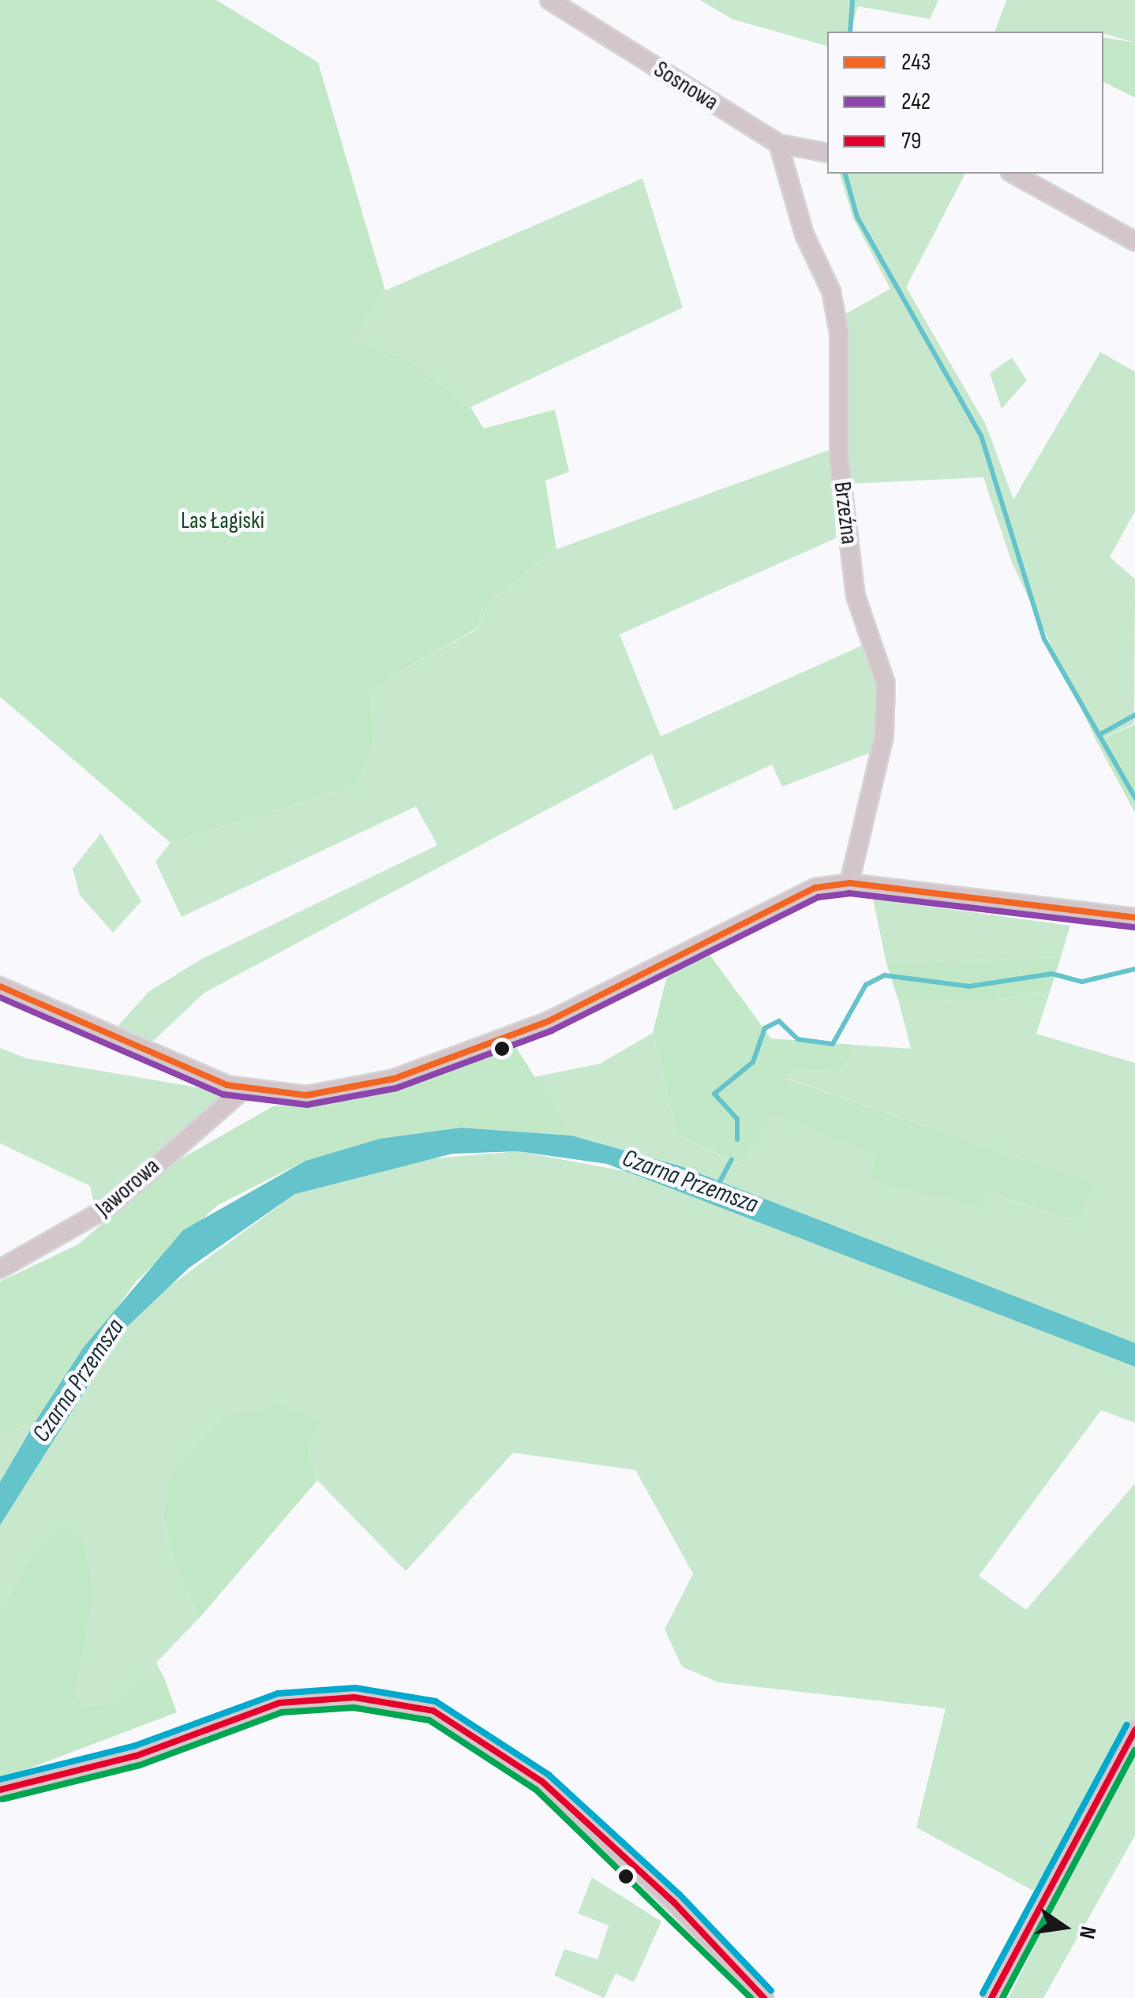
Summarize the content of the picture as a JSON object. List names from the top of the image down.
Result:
{
  "streets": {
    "street": ["Sosnowa", "Brzeźna", "Jaworowa"]
  },
  "crossings": [
    ["Sosnowa", "Brzeźna"]
  ],
  "water": ["Czarna Przemsza"],
  "parks": ["Las Łagiski"],
  "lines": ["transit line 243", "transit line 242", "transit line 79"],
  "legend": ["243", "242", "79"],
  "north": "right"
}
